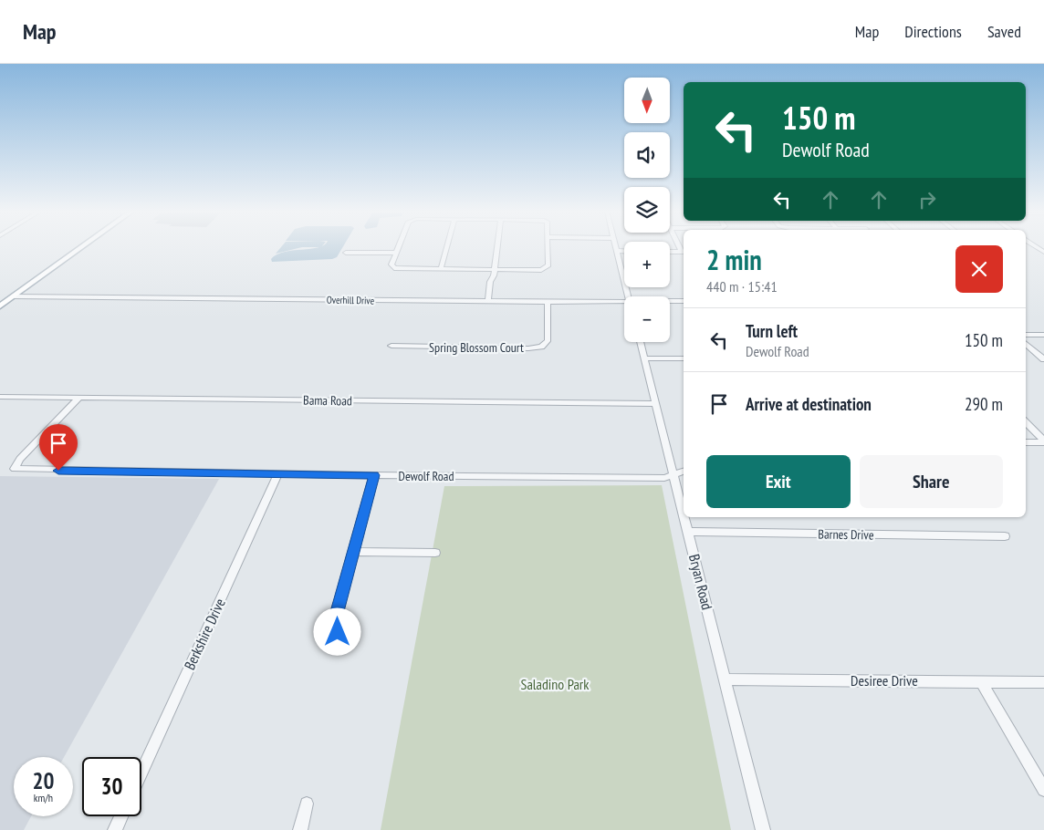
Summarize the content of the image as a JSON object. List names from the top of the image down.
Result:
{
  "streets": {
    "street": [
      "Overhill Drive",
      "Spring Blossom Court",
      "Bama Road",
      "Dewolf Road",
      "Barnes Drive",
      "Bryan Road",
      "Berkshire Drive",
      "Desiree Drive"
    ]
  },
  "crossings": [
    ["Overhill Drive", "Spring Blossom Court"],
    ["Bama Road", "Dewolf Road"],
    ["Bama Road", "Bryan Road"],
    ["Dewolf Road", "Bryan Road"],
    ["Dewolf Road", "Berkshire Drive"],
    ["Barnes Drive", "Bryan Road"],
    ["Bryan Road", "Desiree Drive"]
  ],
  "parks": ["Saladino Park"],
  "north": "bottom",
  "page": {
    "header": "Map",
    "nav": ["Map", "Directions", "Saved"],
    "map_buttons": ["+", "−"],
    "turn": ["150 m", "Dewolf Road"],
    "heading": ["2 min", "440 m · 15:41"],
    "list": [
      {
        "name": "Turn left",
        "note": "Dewolf Road",
        "value": "150 m"
      },
      {
        "name": "Arrive at destination",
        "value": "290 m"
      }
    ],
    "buttons": ["Exit", "Share"],
    "speed": "20 km/h",
    "limit": "30"
  }
}
